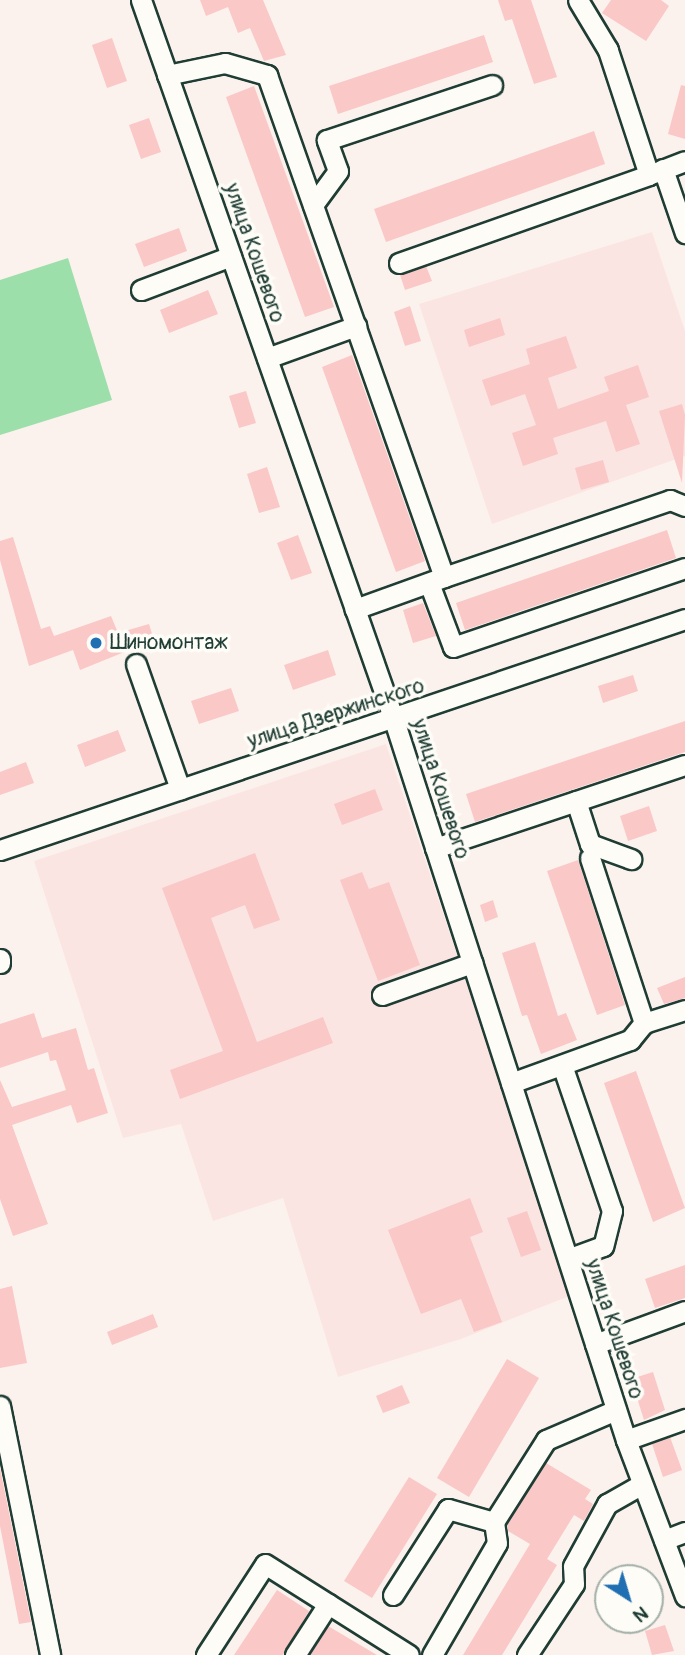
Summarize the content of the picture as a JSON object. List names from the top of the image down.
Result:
{
  "streets": {
    "street": ["улица Кошевого", "улица Дзержинского"]
  },
  "crossings": [
    ["улица Кошевого", "улица Дзержинского"]
  ],
  "places": ["Шиномонтаж"],
  "north": "bottom right"
}
